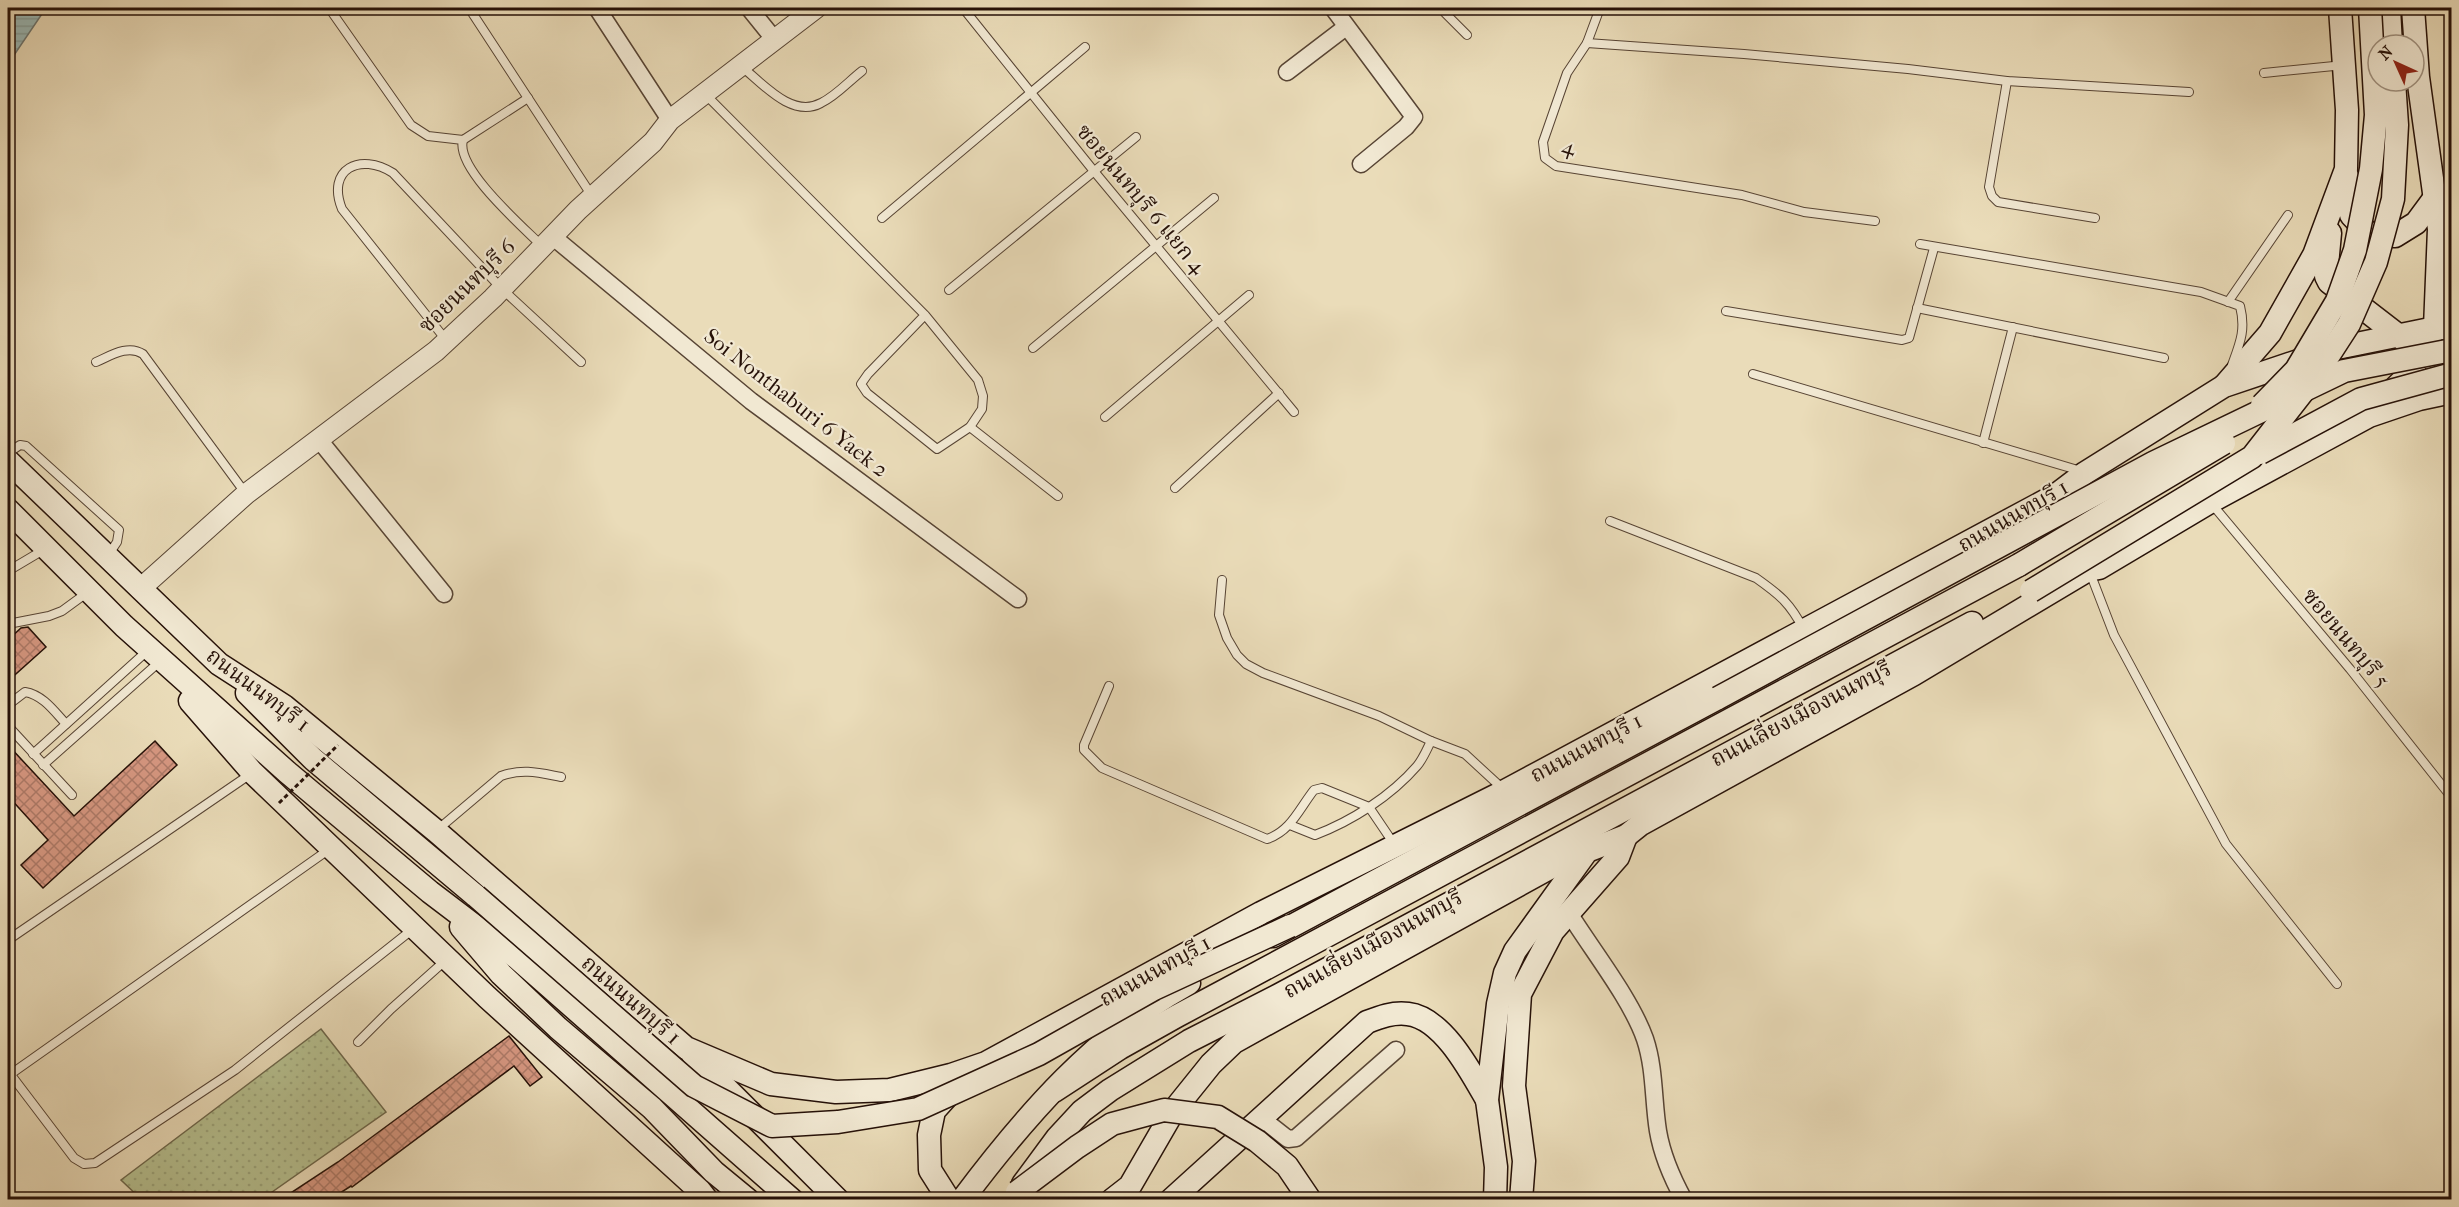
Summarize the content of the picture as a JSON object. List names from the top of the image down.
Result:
{
  "streets": {
    "main road": ["ถนนนนทบุรี 1", "ถนนเลี่ยงเมืองนนทบุรี"],
    "street": ["ซอยนนทบุรี 6", "Soi Nonthaburi 6 Yaek 2"],
    "lane": ["4", "ซอยนนทบุรี 6 แยก 4", "ซอยนนทบุรี 5"]
  },
  "crossings": [
    ["ซอยนนทบุรี 6", "Soi Nonthaburi 6 Yaek 2"],
    ["ซอยนนทบุรี 6", "ถนนนนทบุรี 1"]
  ],
  "north": "top left"
}
